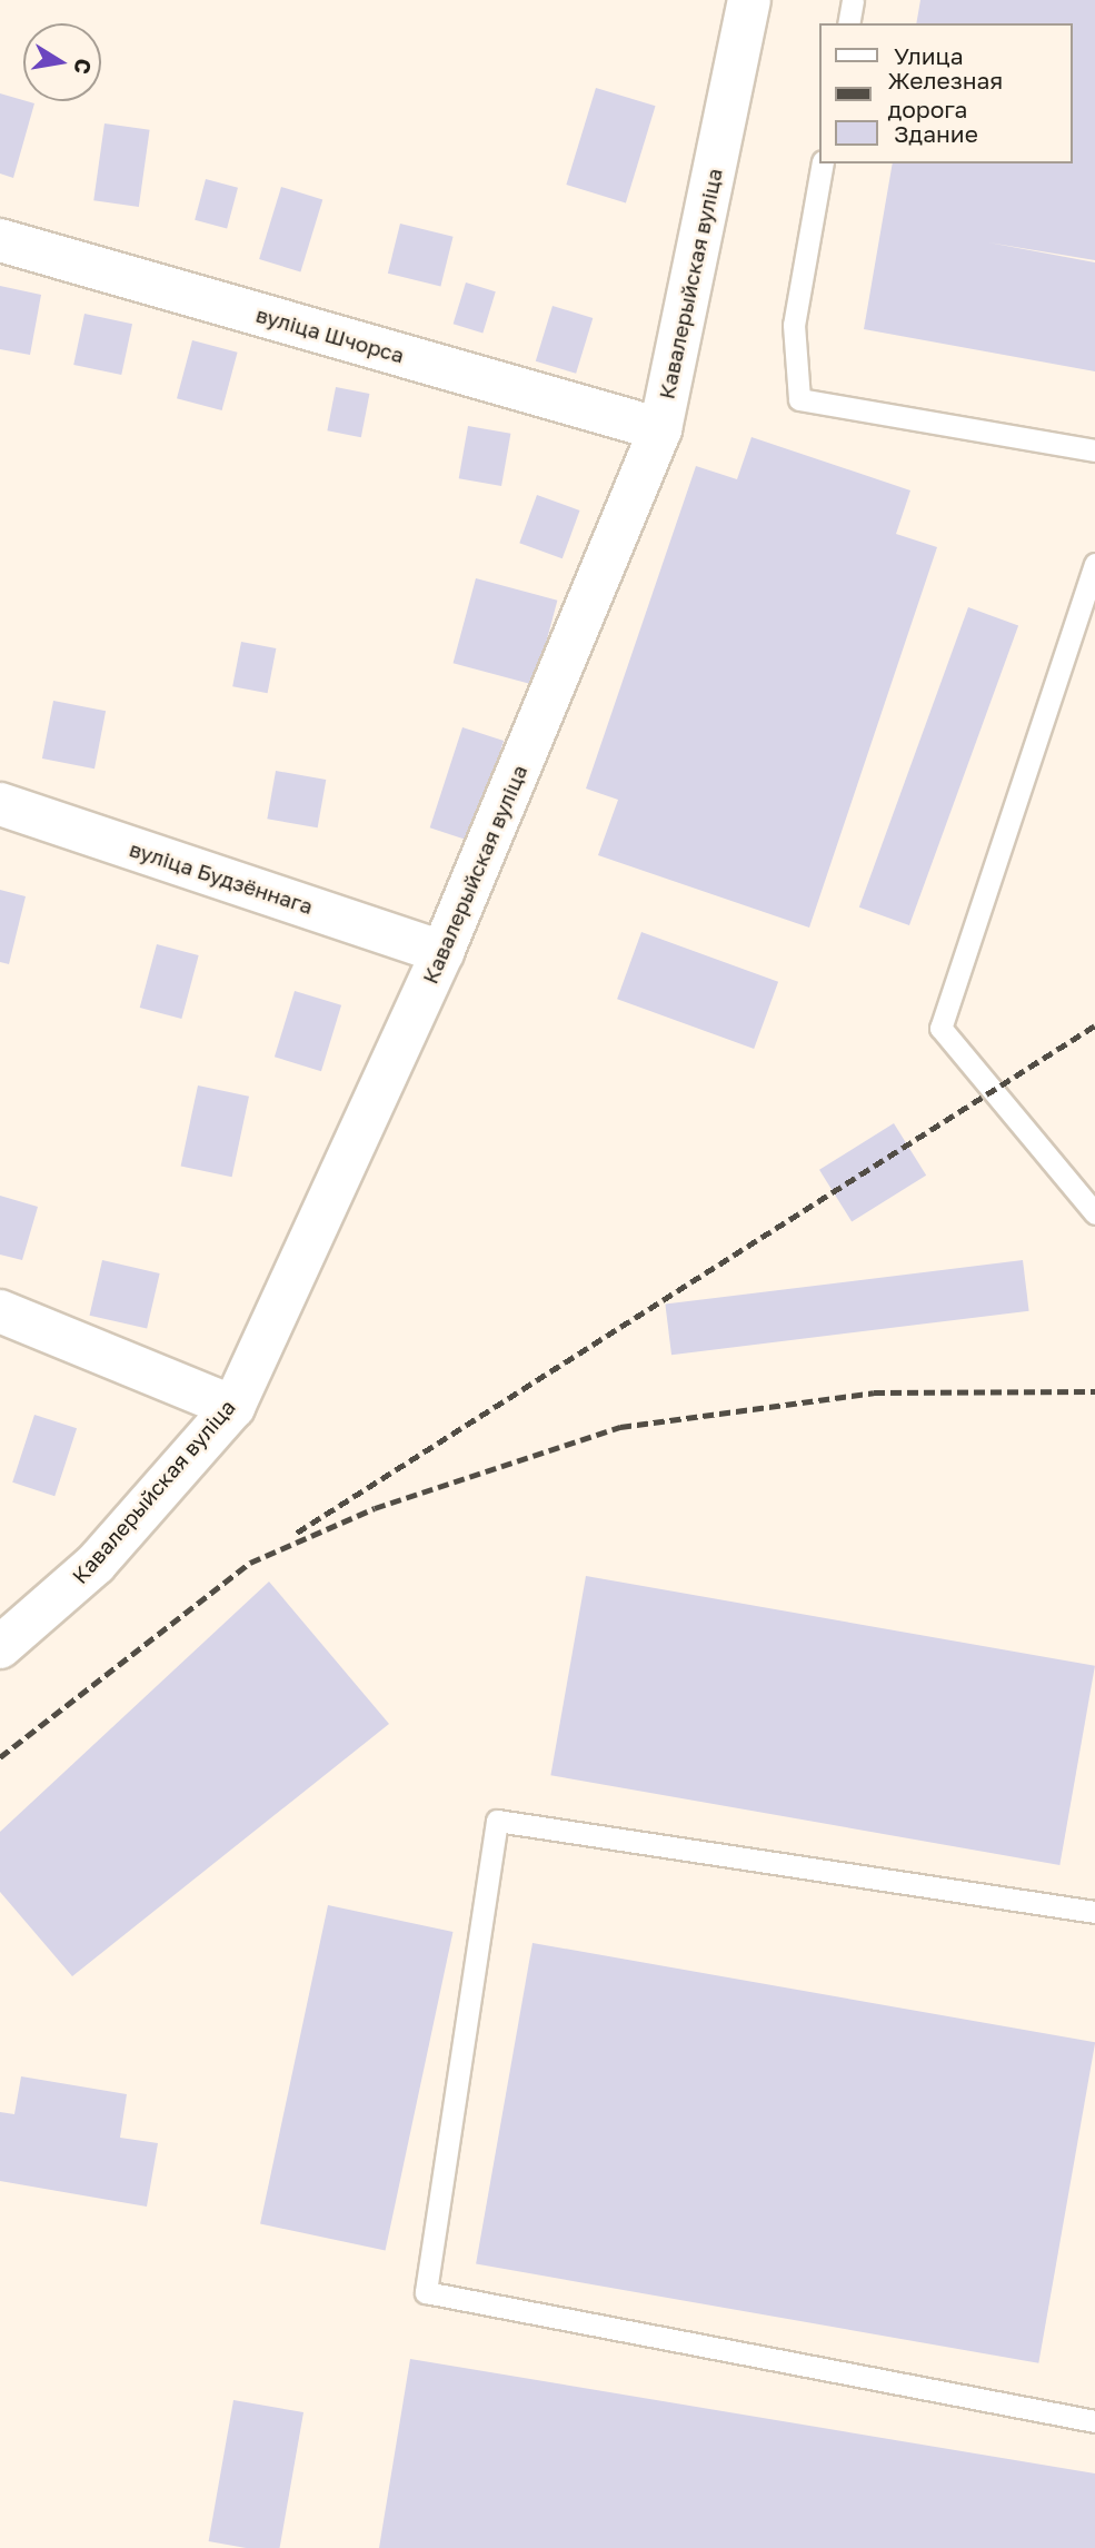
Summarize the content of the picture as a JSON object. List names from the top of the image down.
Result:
{
  "streets": {
    "street": ["Кавалерыйская вуліца", "вуліца Шчорса", "вуліца Будзённага"]
  },
  "crossings": [
    ["Кавалерыйская вуліца", "вуліца Шчорса"],
    ["Кавалерыйская вуліца", "вуліца Будзённага"]
  ],
  "legend": ["Улица", "Железная дорога", "Здание"],
  "north": "right"
}
